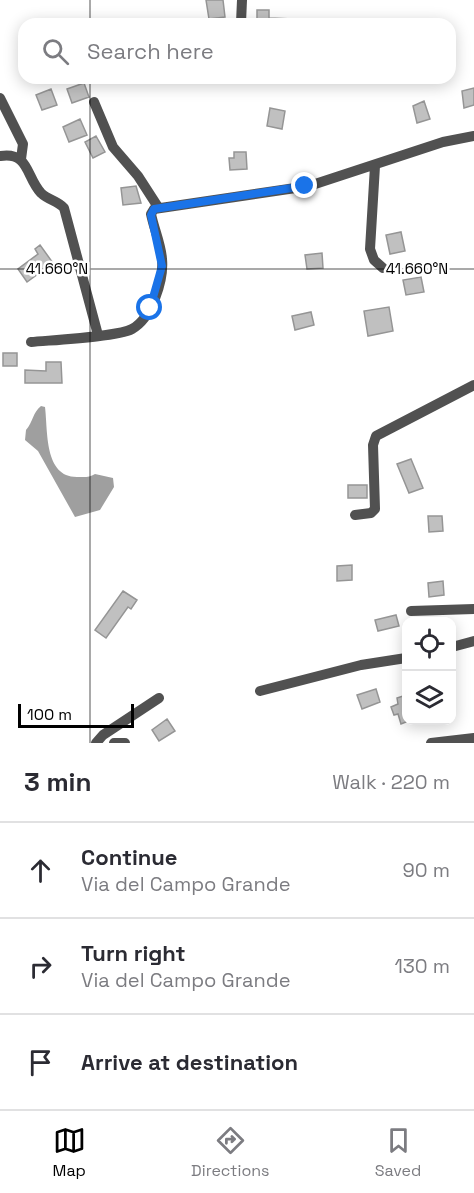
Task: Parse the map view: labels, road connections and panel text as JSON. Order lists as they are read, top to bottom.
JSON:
{
  "scale_bar": "100 m",
  "page": {
    "search": "Search here",
    "scale": "100 m",
    "heading": ["3 min", "Walk · 220 m"],
    "list": [
      ["Continue", "Via del Campo Grande", "90 m"],
      ["Turn right", "Via del Campo Grande", "130 m"],
      "Arrive at destination"
    ],
    "nav": ["Map", "Directions", "Saved"]
  },
  "coordinates": ["41.660°N"]
}
